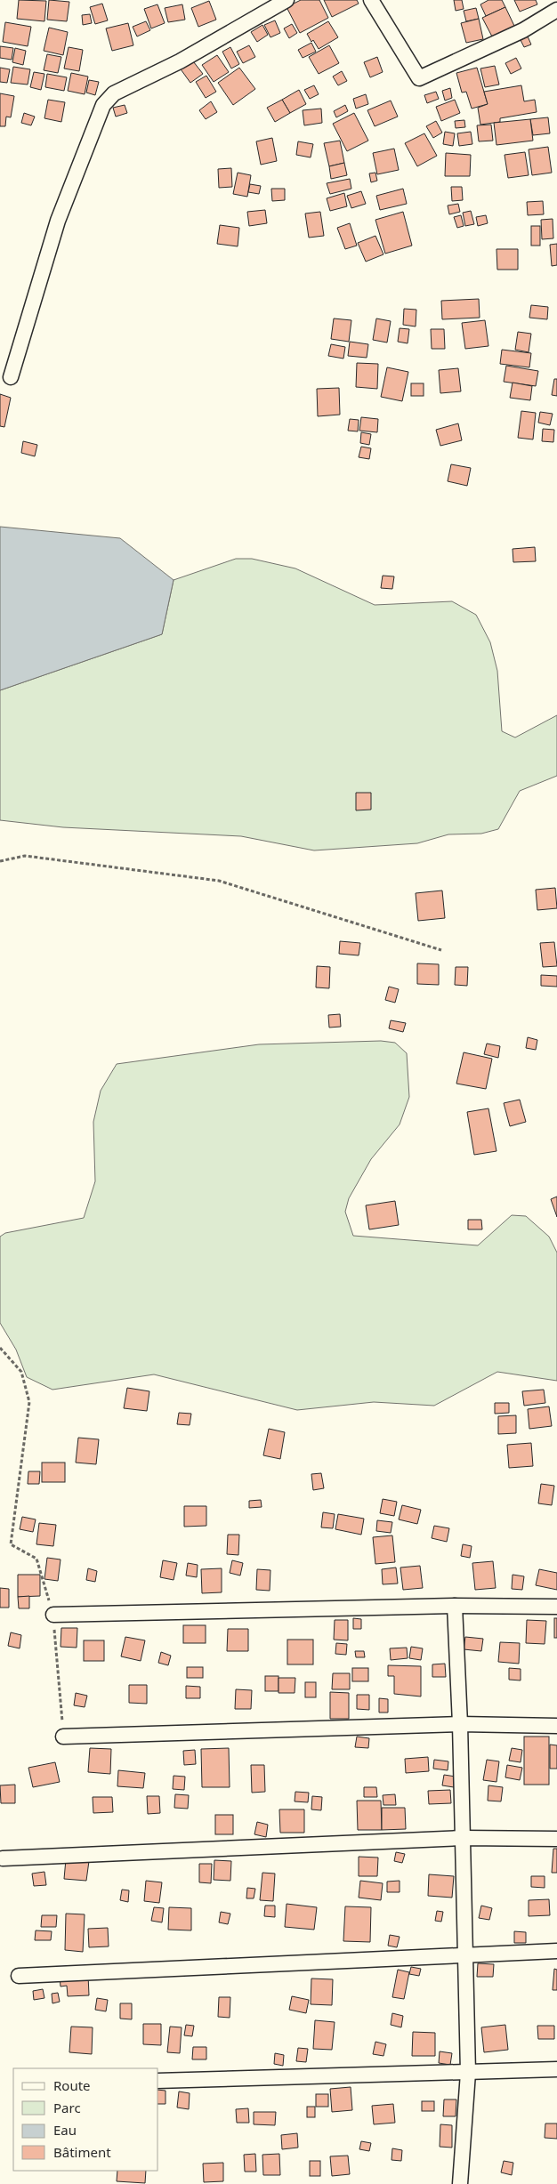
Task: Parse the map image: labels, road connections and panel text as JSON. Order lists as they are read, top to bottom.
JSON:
{
  "legend": [
    "Route",
    "Parc",
    "Eau",
    "Bâtiment"
  ]
}
